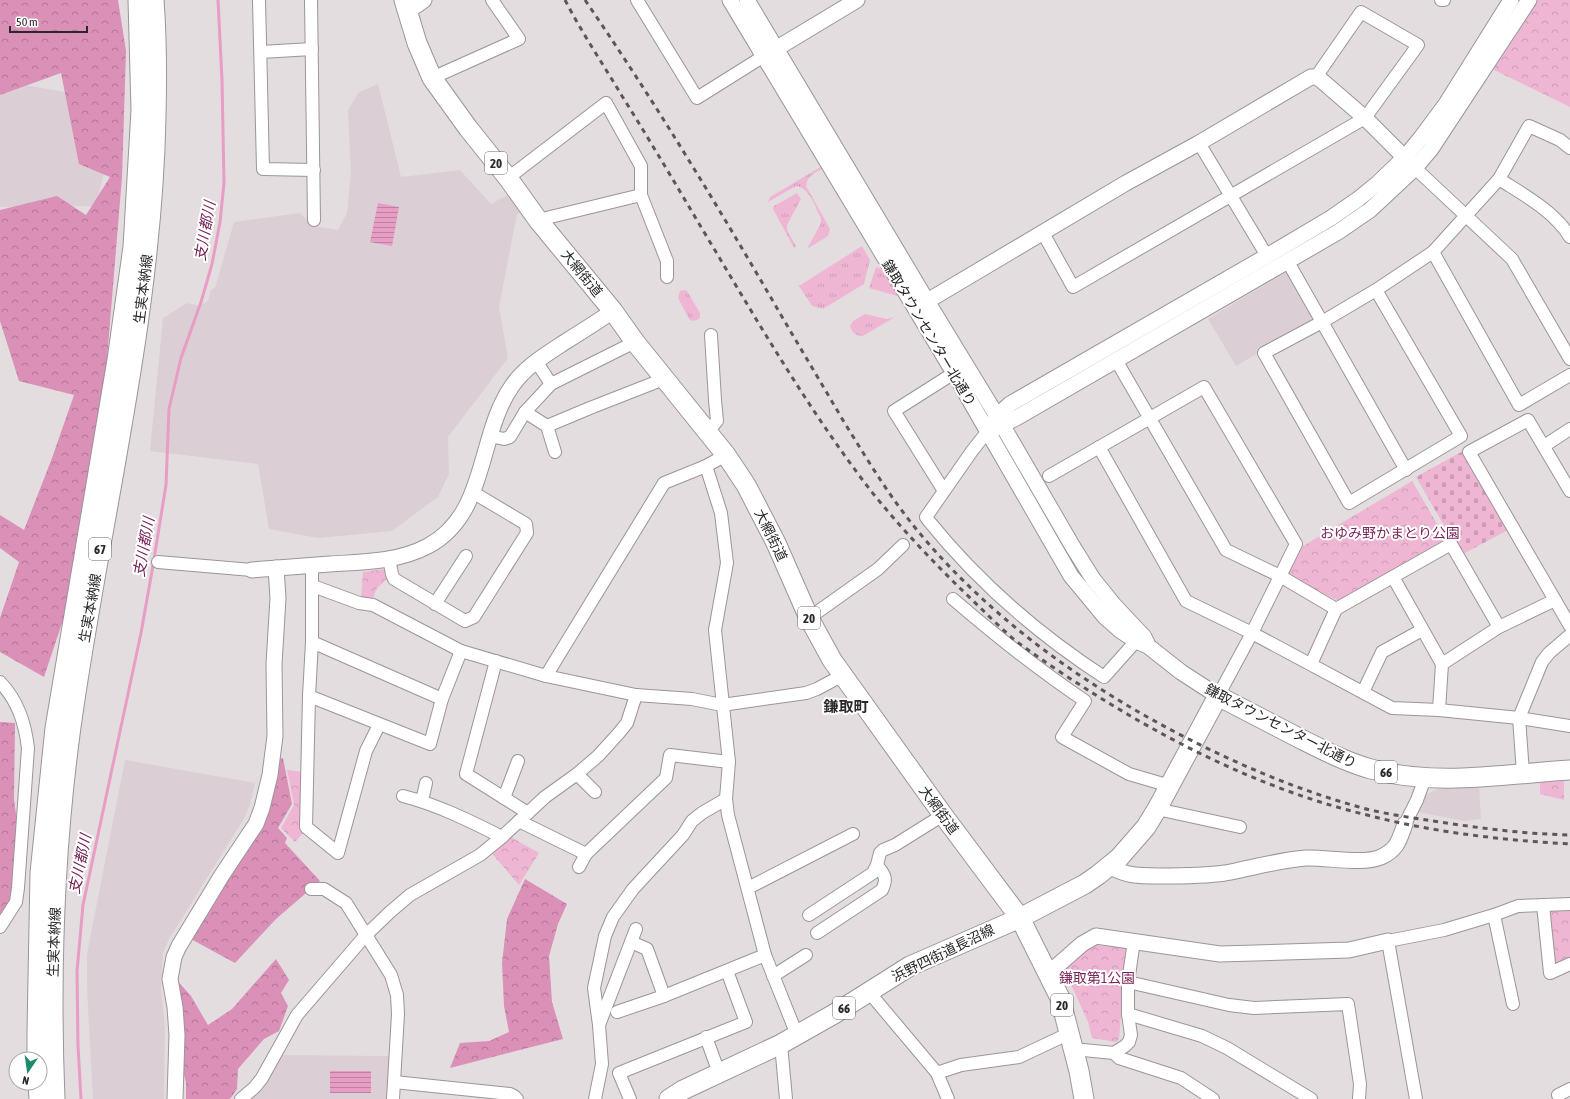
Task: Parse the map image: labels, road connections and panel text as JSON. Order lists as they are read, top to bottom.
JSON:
{
  "streets": {
    "main road": [
      "20",
      "大網街道",
      "生実本納線",
      "鎌取タウンセンター北通り",
      "67",
      "66",
      "浜野四街道長沼線"
    ]
  },
  "crossings": [
    ["大網街道", "浜野四街道長沼線"],
    ["鎌取タウンセンター北通り", "66"],
    ["66", "浜野四街道長沼線"]
  ],
  "districts": ["鎌取町"],
  "water": ["支川都川"],
  "parks": ["おゆみ野かまとり公園", "鎌取第1公園"],
  "scale_bar": "50 m",
  "north": "bottom"
}
